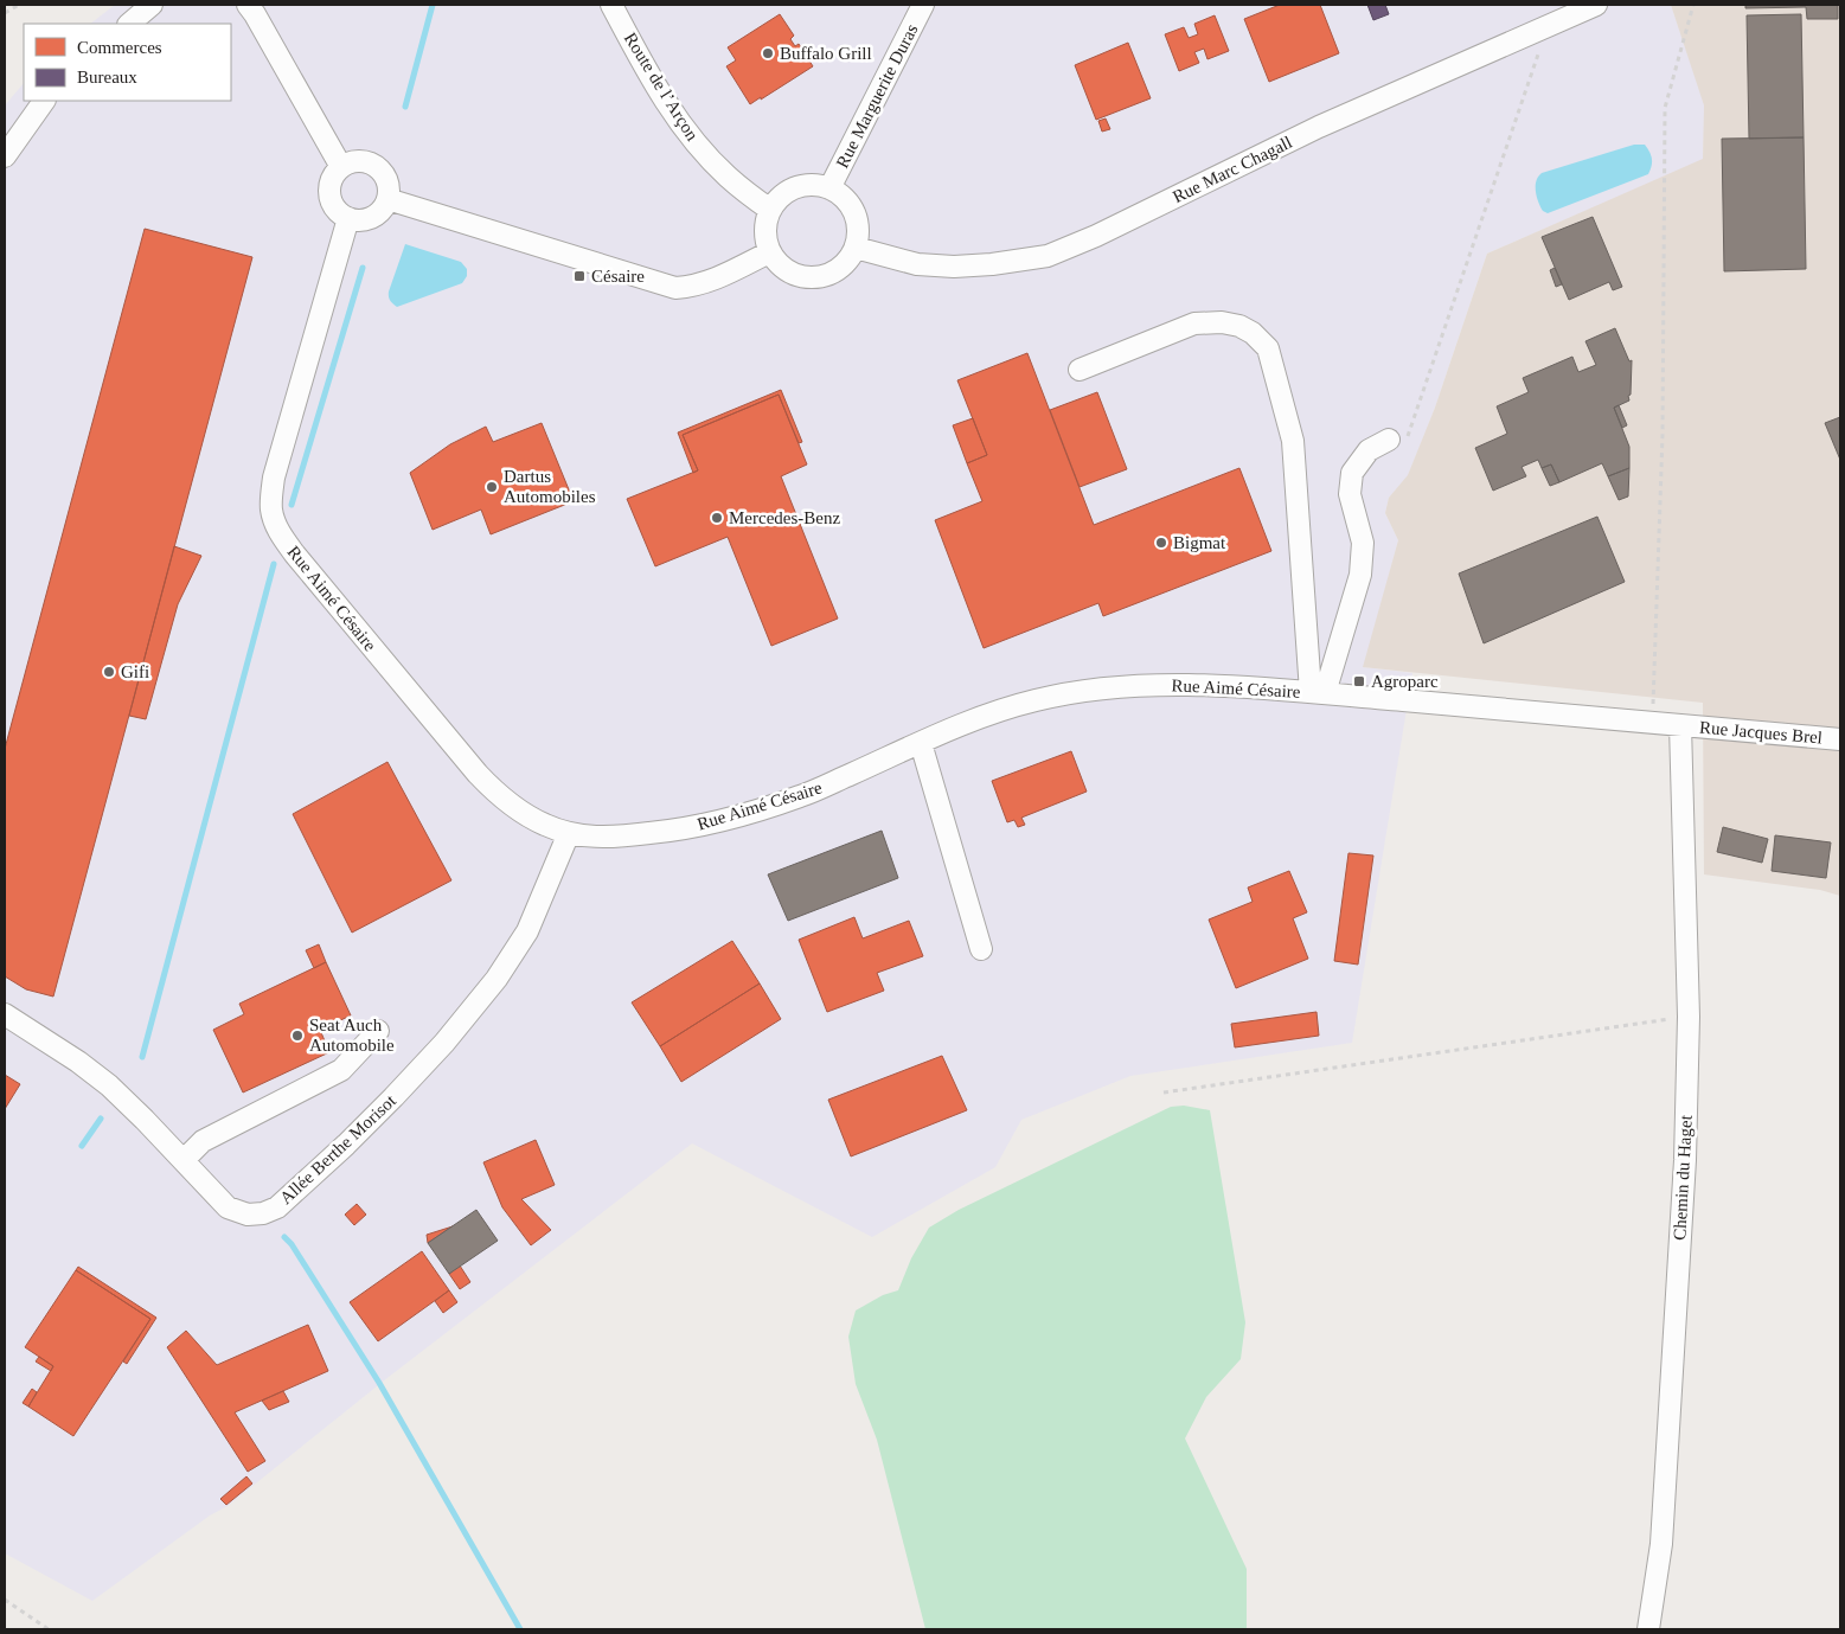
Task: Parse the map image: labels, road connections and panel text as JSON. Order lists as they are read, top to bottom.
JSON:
{
  "streets": {
    "street": [
      "Route de l’Arçon",
      "Rue Marguerite Duras",
      "Rue Marc Chagall",
      "Rue Aimé Césaire",
      "Rue Jacques Brel",
      "Allée Berthe Morisot",
      "Chemin du Haget"
    ]
  },
  "crossings": [
    ["Route de l’Arçon", "Rue Marguerite Duras"],
    ["Route de l’Arçon", "Rue Marc Chagall"],
    ["Rue Marguerite Duras", "Rue Marc Chagall"],
    ["Rue Aimé Césaire", "Rue Jacques Brel"],
    ["Rue Aimé Césaire", "Allée Berthe Morisot"],
    ["Rue Aimé Césaire", "Chemin du Haget"],
    ["Rue Jacques Brel", "Chemin du Haget"]
  ],
  "places": {
    "other": [
      "Buffalo Grill",
      "Dartus Automobiles",
      "Mercedes-Benz",
      "Bigmat",
      "Gifi",
      "Seat Auch Automobile"
    ],
    "transit": ["Césaire", "Agroparc"]
  },
  "legend": ["Commerces", "Bureaux"]
}
